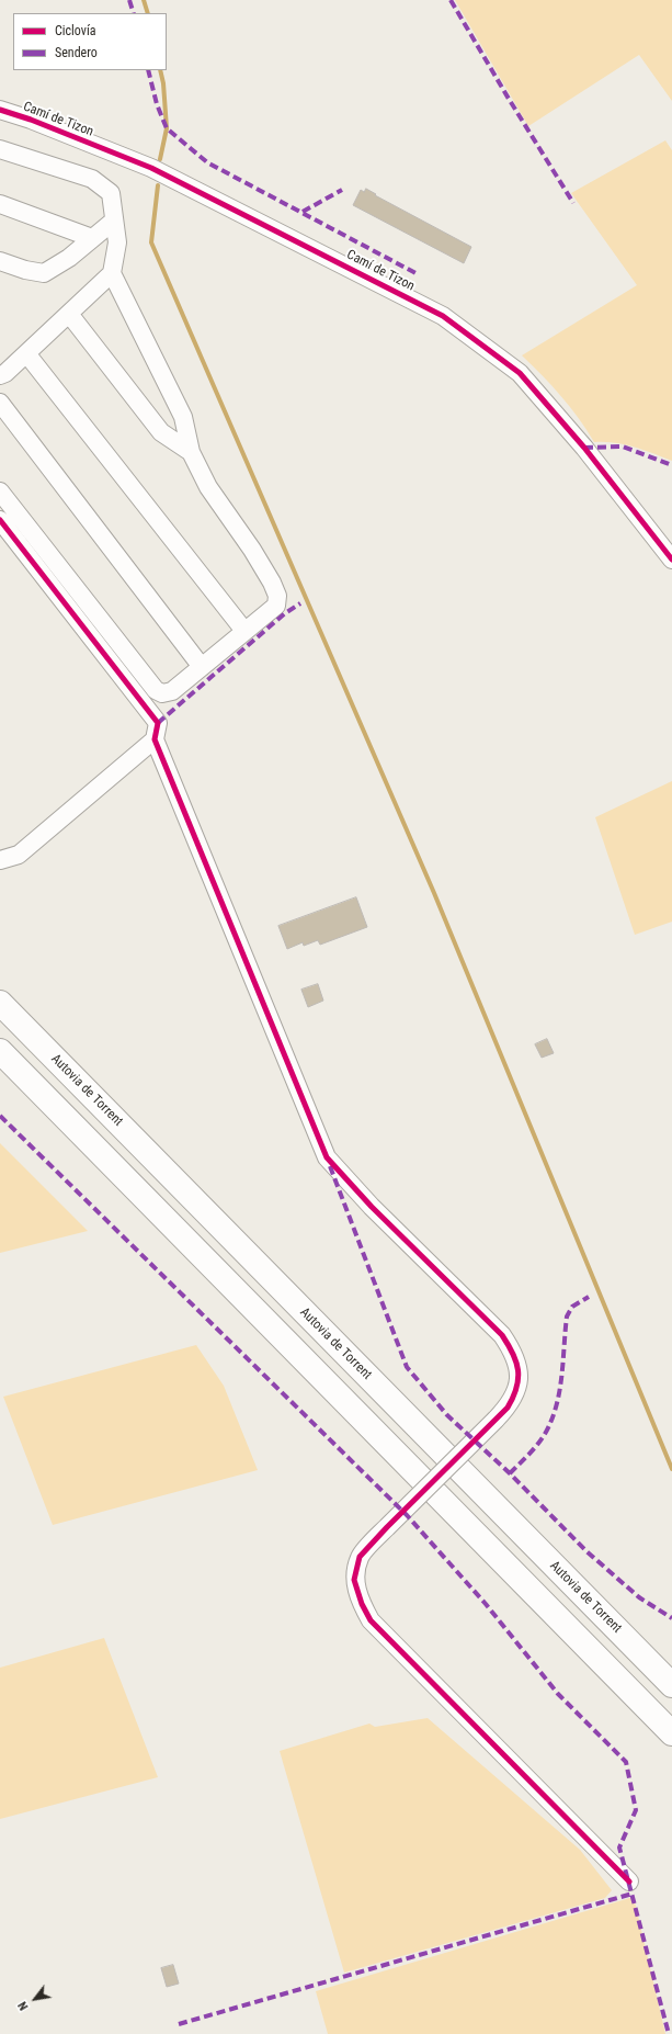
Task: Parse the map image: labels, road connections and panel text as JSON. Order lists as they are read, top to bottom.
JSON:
{
  "streets": {
    "highway": ["Autovia de Torrent"],
    "street": ["Camí de Tizon"]
  },
  "legend": ["Ciclovía", "Sendero"],
  "north": "bottom left"
}
